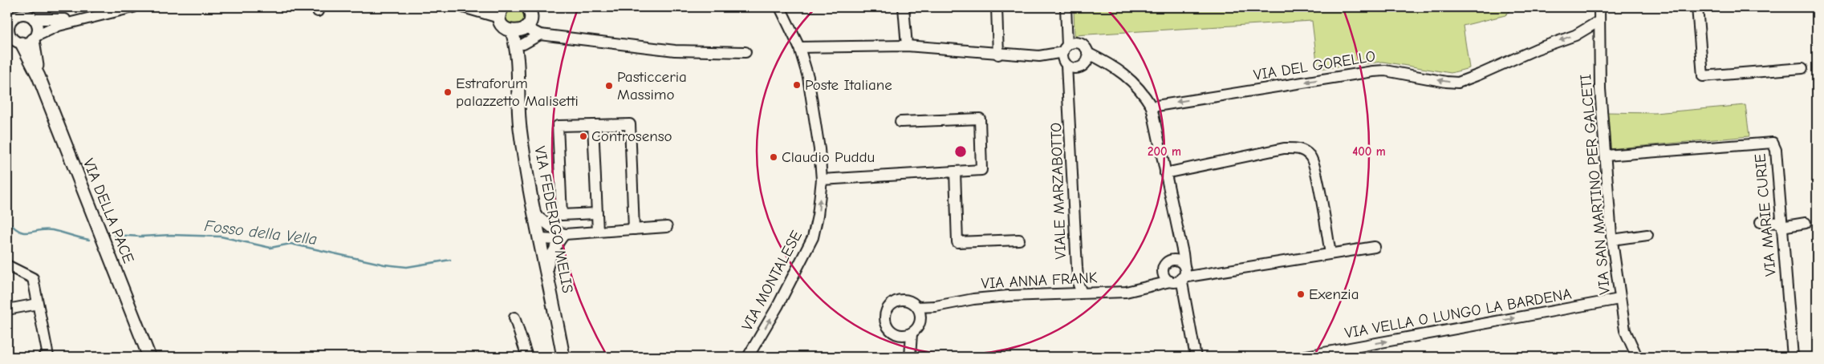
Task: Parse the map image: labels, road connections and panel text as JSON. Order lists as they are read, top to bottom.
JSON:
{
  "streets": {
    "main road": ["VIA DELLA PACE", "VIA FEDERIGO MELIS"],
    "street": [
      "VIA DEL GORELLO",
      "VIA SAN MARTINO PER GALCETI",
      "VIALE MARZABOTTO",
      "VIA MARIE CURIE",
      "VIA MONTALESE",
      "VIA ANNA FRANK",
      "VIA VELLA O LUNGO LA BARDENA"
    ]
  },
  "crossings": [
    ["VIA DEL GORELLO", "VIA SAN MARTINO PER GALCETI"],
    ["VIA SAN MARTINO PER GALCETI", "VIA MARIE CURIE"],
    ["VIA SAN MARTINO PER GALCETI", "VIA VELLA O LUNGO LA BARDENA"],
    ["VIALE MARZABOTTO", "VIA ANNA FRANK"]
  ],
  "one_way": ["VIA DEL GORELLO", "VIA MONTALESE", "VIA VELLA O LUNGO LA BARDENA"],
  "water": ["Fosso della Vella"],
  "places": [
    "Poste Italiane",
    "Pasticceria Massimo",
    "Estraforum palazzetto Malisetti",
    "Controsenso",
    "Claudio Puddu",
    "Exenzia"
  ],
  "rings": ["200 m", "400 m"]
}
